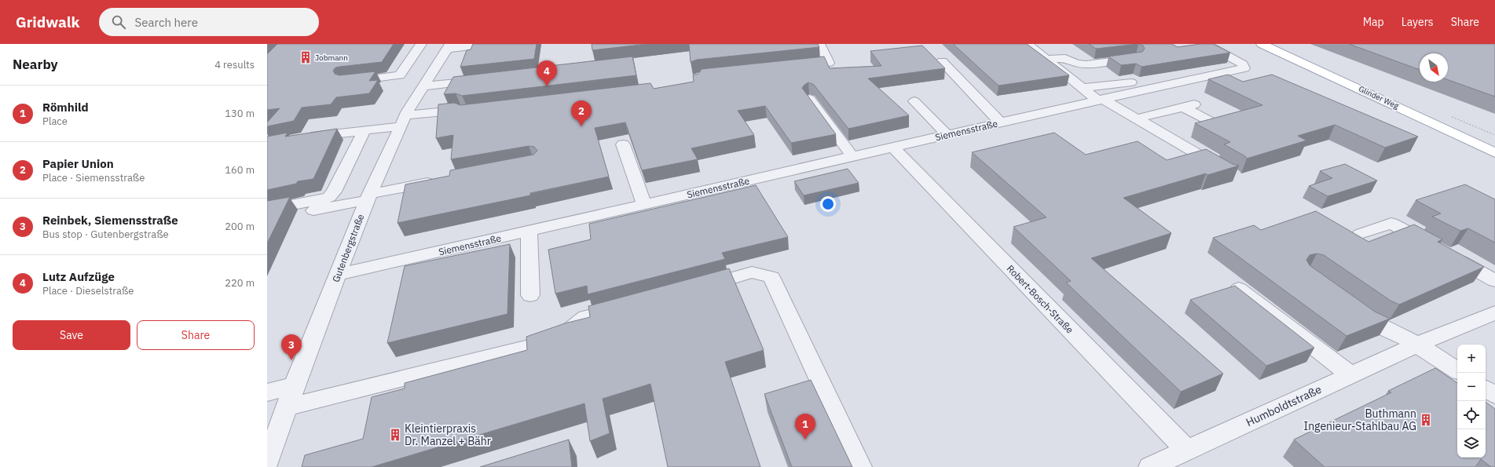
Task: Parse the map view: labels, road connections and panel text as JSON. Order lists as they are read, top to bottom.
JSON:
{
  "streets": {
    "main road": ["Glinder Weg"],
    "street": [
      "Siemensstraße",
      "Gutenbergstraße",
      "Robert-Bosch-Straße",
      "Humboldtstraße"
    ]
  },
  "crossings": [
    ["Siemensstraße", "Gutenbergstraße"],
    ["Siemensstraße", "Robert-Bosch-Straße"],
    ["Robert-Bosch-Straße", "Humboldtstraße"]
  ],
  "places": {
    "building": ["Jobmann", "Buthmann Ingenieur-Stahlbau AG", "Kleintierpraxis Dr. Manzel + Bähr"]
  },
  "north": "bottom right",
  "page": {
    "header": "Gridwalk",
    "search": "Search here",
    "nav": ["Map", "Layers", "Share"],
    "heading": ["Nearby", "4 results"],
    "pins": [
      "4",
      "2",
      "3",
      "1"
    ],
    "list": [
      {
        "mark": "1",
        "name": "Römhild",
        "note": "Place",
        "value": "130 m"
      },
      {
        "mark": "2",
        "name": "Papier Union",
        "note": "Place · Siemensstraße",
        "value": "160 m"
      },
      {
        "mark": "3",
        "name": "Reinbek, Siemensstraße",
        "note": "Bus stop · Gutenbergstraße",
        "value": "200 m"
      },
      {
        "mark": "4",
        "name": "Lutz Aufzüge",
        "note": "Place · Dieselstraße",
        "value": "220 m"
      }
    ],
    "buttons": ["Save", "Share"],
    "map_buttons": ["+", "−"]
  }
}
